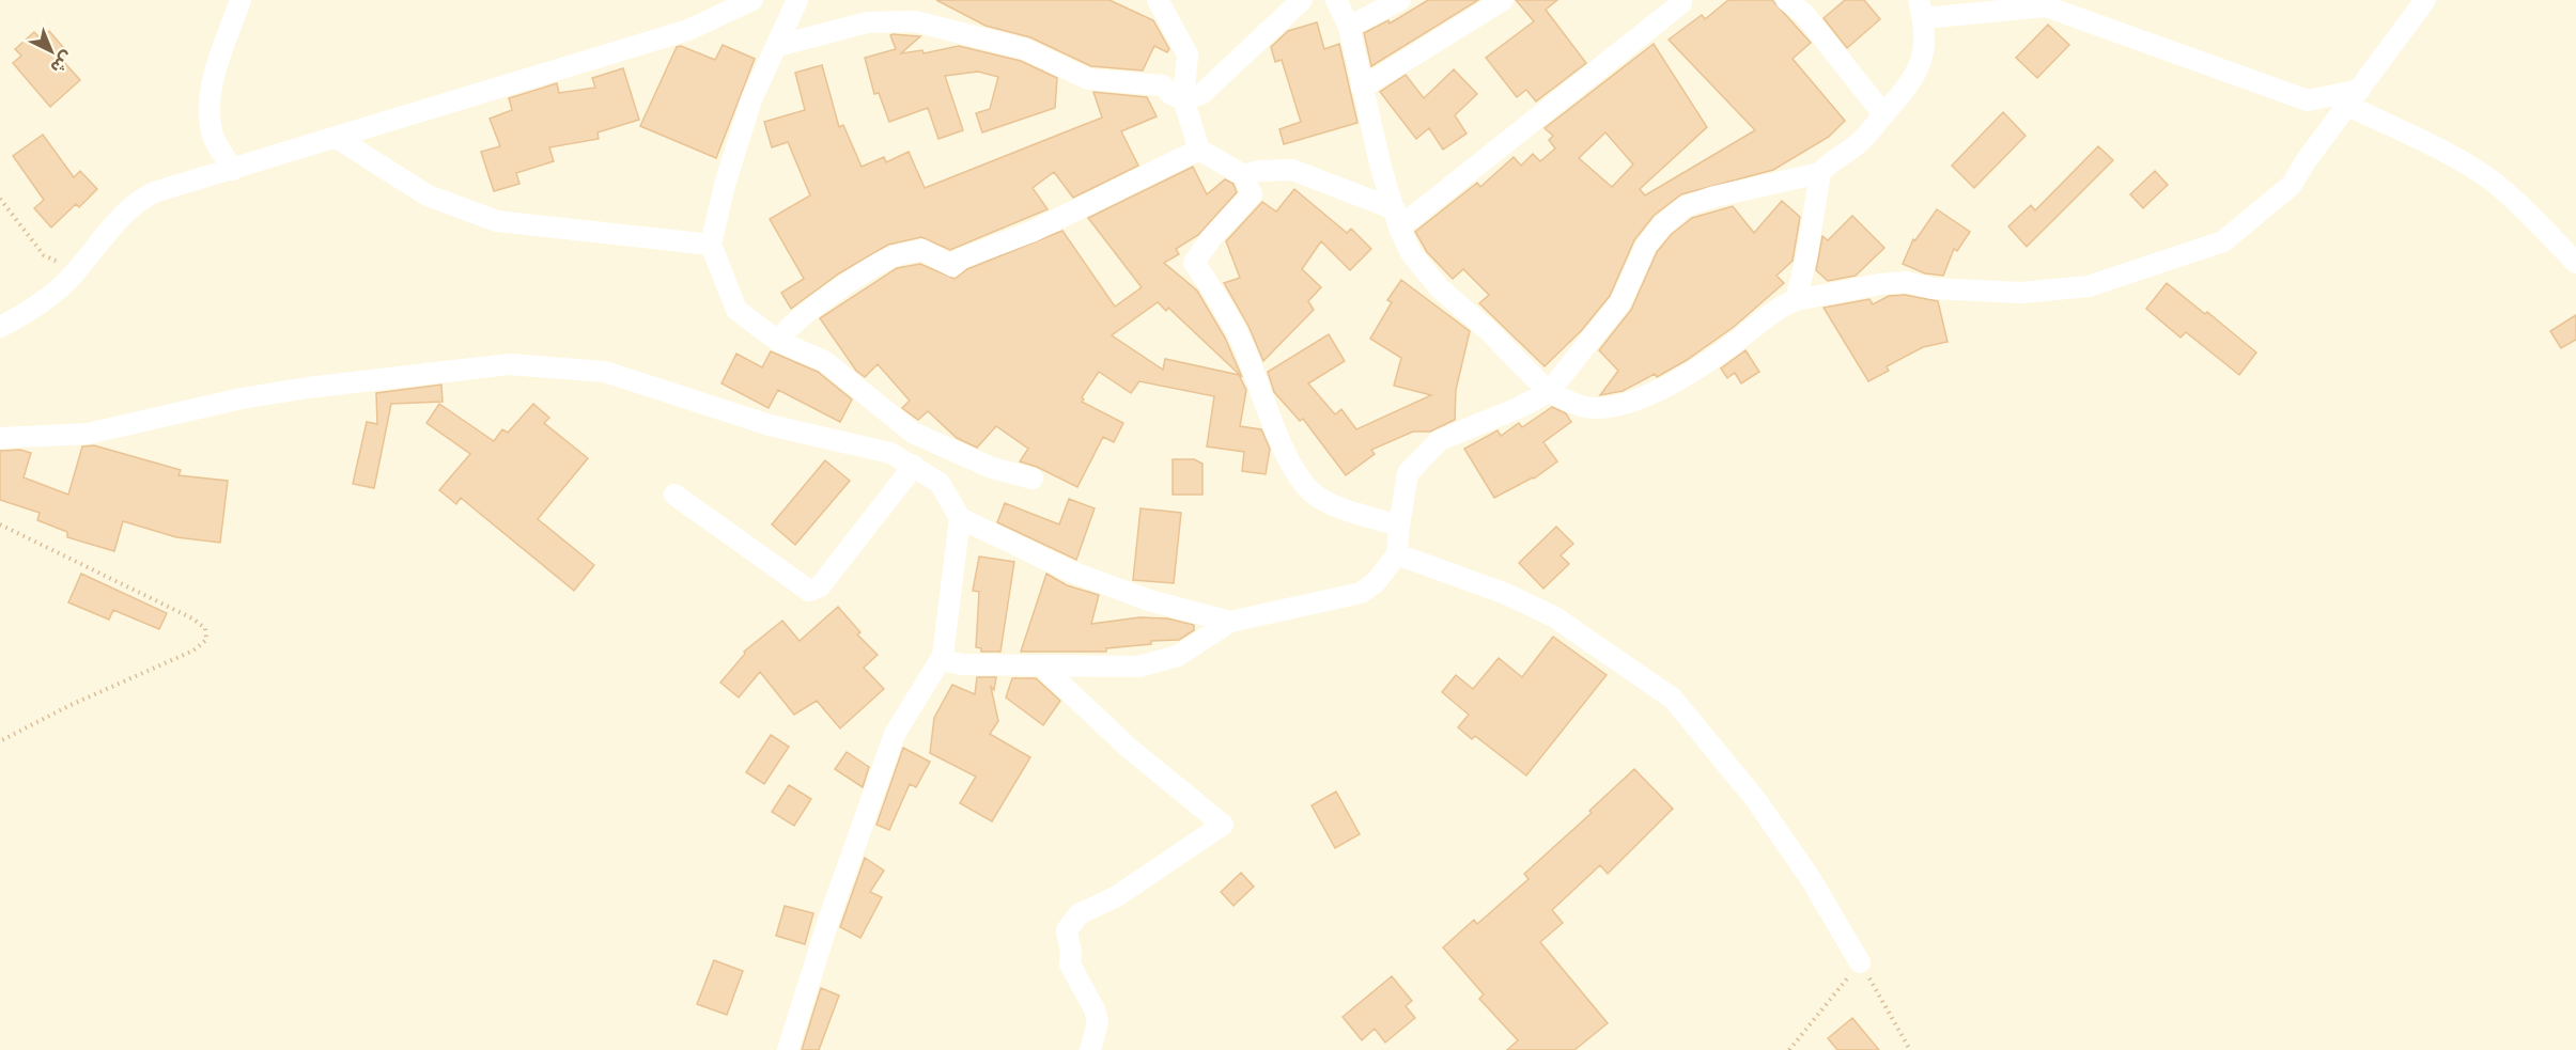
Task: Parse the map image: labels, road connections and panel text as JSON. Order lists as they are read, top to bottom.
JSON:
{
  "north": "bottom right"
}
